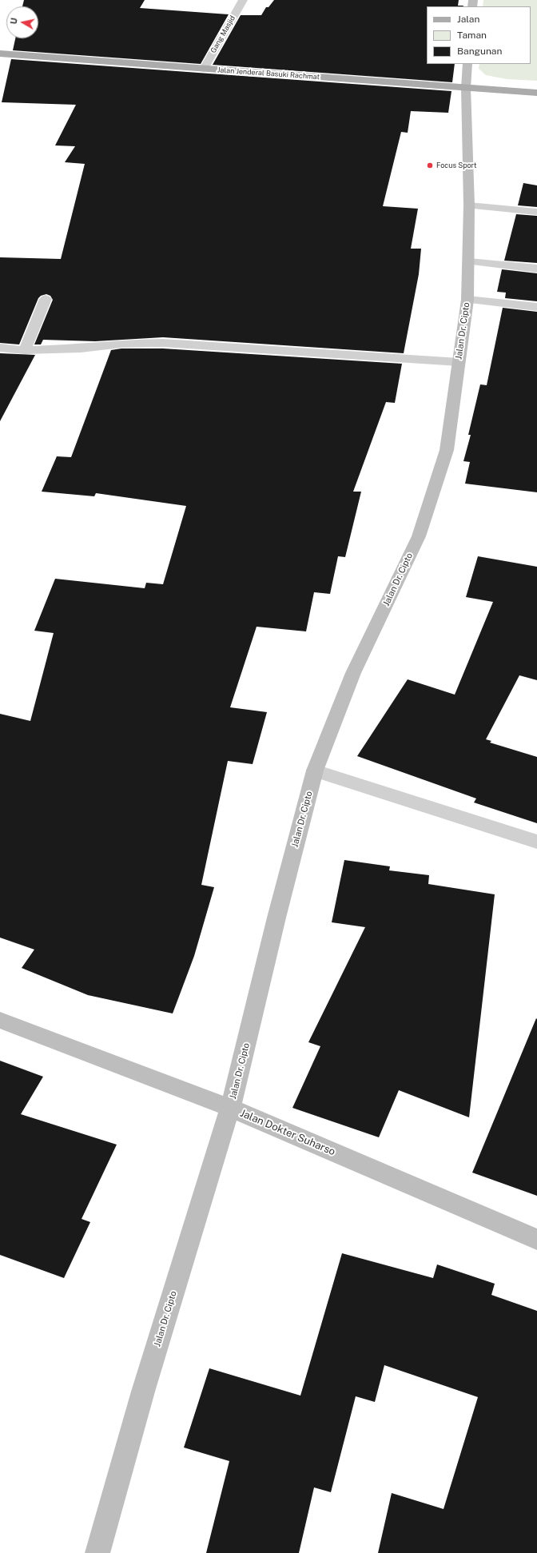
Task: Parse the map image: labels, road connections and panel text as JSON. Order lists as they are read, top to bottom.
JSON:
{
  "streets": {
    "main road": ["Jalan Jenderal Basuki Rachmat"],
    "street": ["Gang Masjid", "Jalan Dr. Cipto", "Jalan Dokter Suharso"]
  },
  "crossings": [
    ["Gang Masjid", "Jalan Jenderal Basuki Rachmat"],
    ["Jalan Jenderal Basuki Rachmat", "Jalan Dr. Cipto"],
    ["Jalan Dr. Cipto", "Jalan Dokter Suharso"]
  ],
  "places": ["Focus Sport"],
  "legend": ["Jalan", "Taman", "Bangunan"],
  "north": "left"
}
